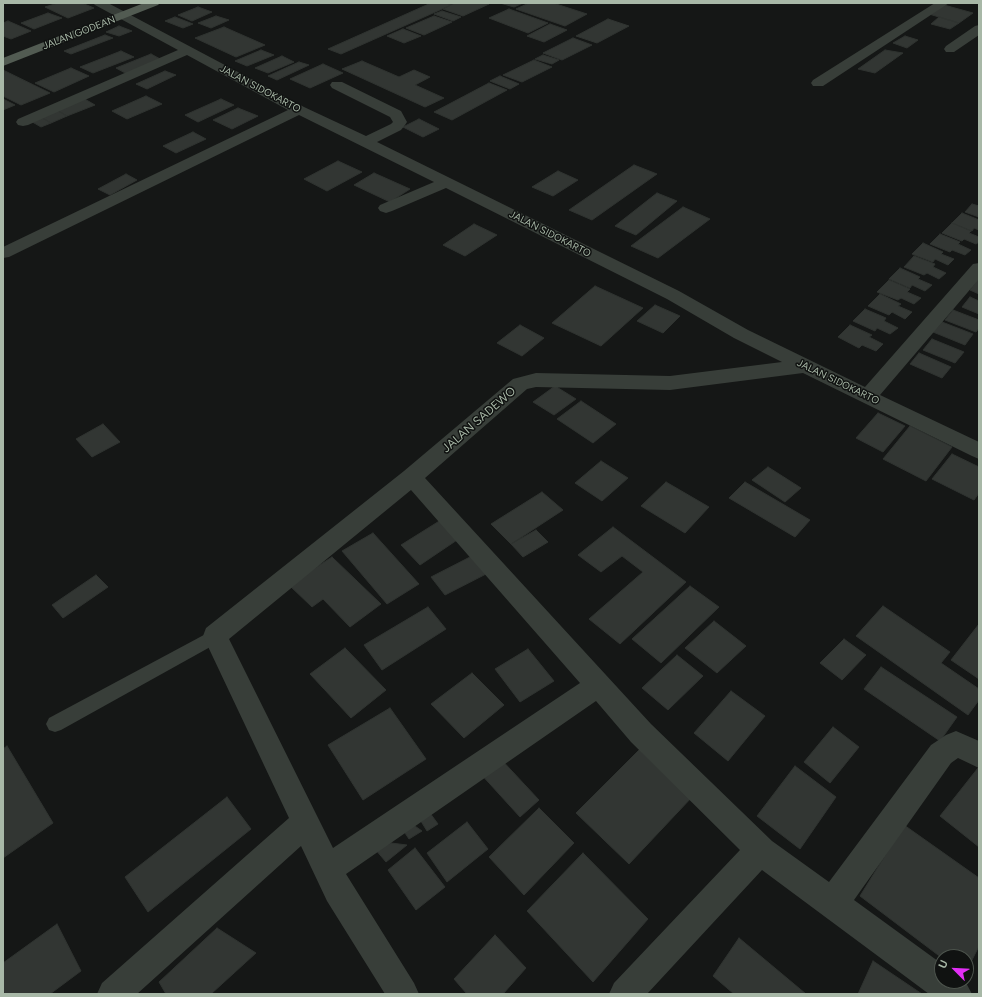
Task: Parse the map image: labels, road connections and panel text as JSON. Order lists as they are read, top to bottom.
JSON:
{
  "streets": {
    "main road": ["JALAN GODEAN"],
    "street": ["JALAN SIDOKARTO", "JALAN SADEWO"]
  },
  "crossings": [
    ["JALAN GODEAN", "JALAN SIDOKARTO"],
    ["JALAN SIDOKARTO", "JALAN SADEWO"]
  ],
  "north": "top left"
}
